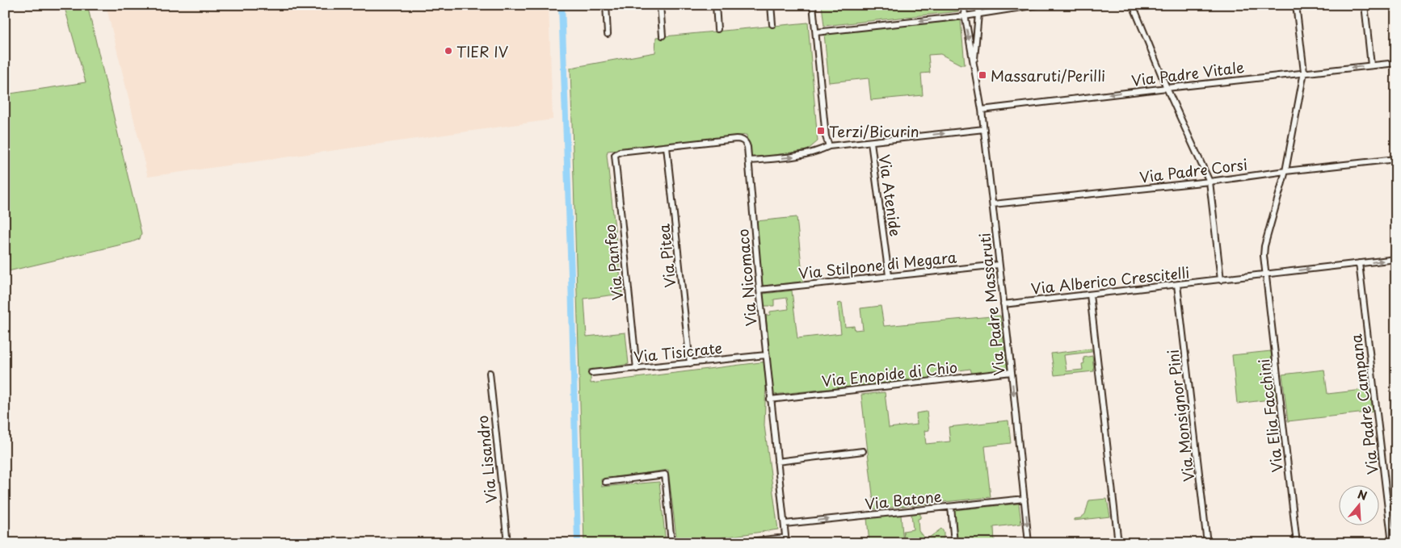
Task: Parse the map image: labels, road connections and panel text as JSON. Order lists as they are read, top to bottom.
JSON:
{
  "streets": {
    "street": [
      "Via Padre Vitale",
      "Via Padre Corsi",
      "Via Atenide",
      "Via Pitea",
      "Via Panfeo",
      "Via Stilpone di Megara",
      "Via Nicomaco",
      "Via Alberico Crescitelli",
      "Via Padre Massaruti",
      "Via Tisicrate",
      "Via Enopide di Chio",
      "Via Padre Campana",
      "Via Monsignor Pini",
      "Via Elia Facchini",
      "Via Lisandro",
      "Via Batone"
    ]
  },
  "crossings": [
    ["Via Padre Vitale", "Via Padre Massaruti"],
    ["Via Padre Corsi", "Via Padre Massaruti"],
    ["Via Padre Corsi", "Via Elia Facchini"],
    ["Via Atenide", "Via Stilpone di Megara"],
    ["Via Pitea", "Via Nicomaco"],
    ["Via Pitea", "Via Tisicrate"],
    ["Via Panfeo", "Via Nicomaco"],
    ["Via Panfeo", "Via Tisicrate"],
    ["Via Stilpone di Megara", "Via Nicomaco"],
    ["Via Stilpone di Megara", "Via Padre Massaruti"],
    ["Via Nicomaco", "Via Tisicrate"],
    ["Via Nicomaco", "Via Enopide di Chio"],
    ["Via Nicomaco", "Via Batone"],
    ["Via Alberico Crescitelli", "Via Padre Massaruti"],
    ["Via Alberico Crescitelli", "Via Monsignor Pini"],
    ["Via Alberico Crescitelli", "Via Elia Facchini"],
    ["Via Padre Massaruti", "Via Enopide di Chio"],
    ["Via Padre Massaruti", "Via Batone"]
  ],
  "one_way": ["Via Padre Vitale", "Via Padre Massaruti", "Via Batone"],
  "places": {
    "other": ["TIER IV"],
    "transit": ["Massaruti/Perilli", "Terzi/Bicurin"]
  },
  "north": "top"
}
